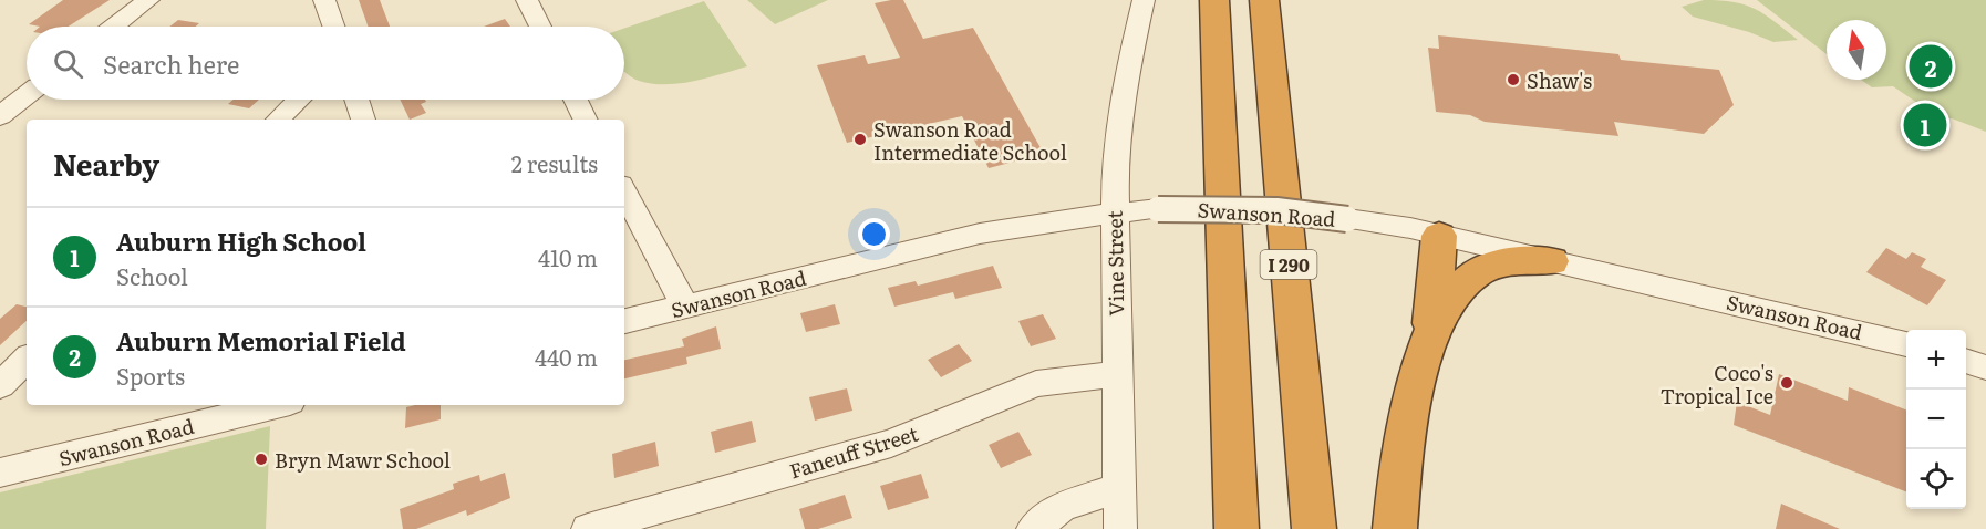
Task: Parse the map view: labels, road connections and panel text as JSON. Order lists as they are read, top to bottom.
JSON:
{
  "streets": {
    "highway": ["I 290"],
    "street": ["Swanson Road", "Vine Street", "Faneuff Street"]
  },
  "crossings": [
    ["Swanson Road", "Vine Street"],
    ["Vine Street", "Faneuff Street"]
  ],
  "places": [
    "Shaw's",
    "Swanson Road Intermediate School",
    "Coco's Tropical Ice",
    "Bryn Mawr School"
  ],
  "north": "top",
  "page": {
    "search": "Search here",
    "pins": ["2", "1"],
    "heading": ["Nearby", "2 results"],
    "list": [
      {
        "mark": "1",
        "name": "Auburn High School",
        "note": "School",
        "value": "410 m"
      },
      {
        "mark": "2",
        "name": "Auburn Memorial Field",
        "note": "Sports",
        "value": "440 m"
      }
    ],
    "map_buttons": ["+", "−"]
  }
}
